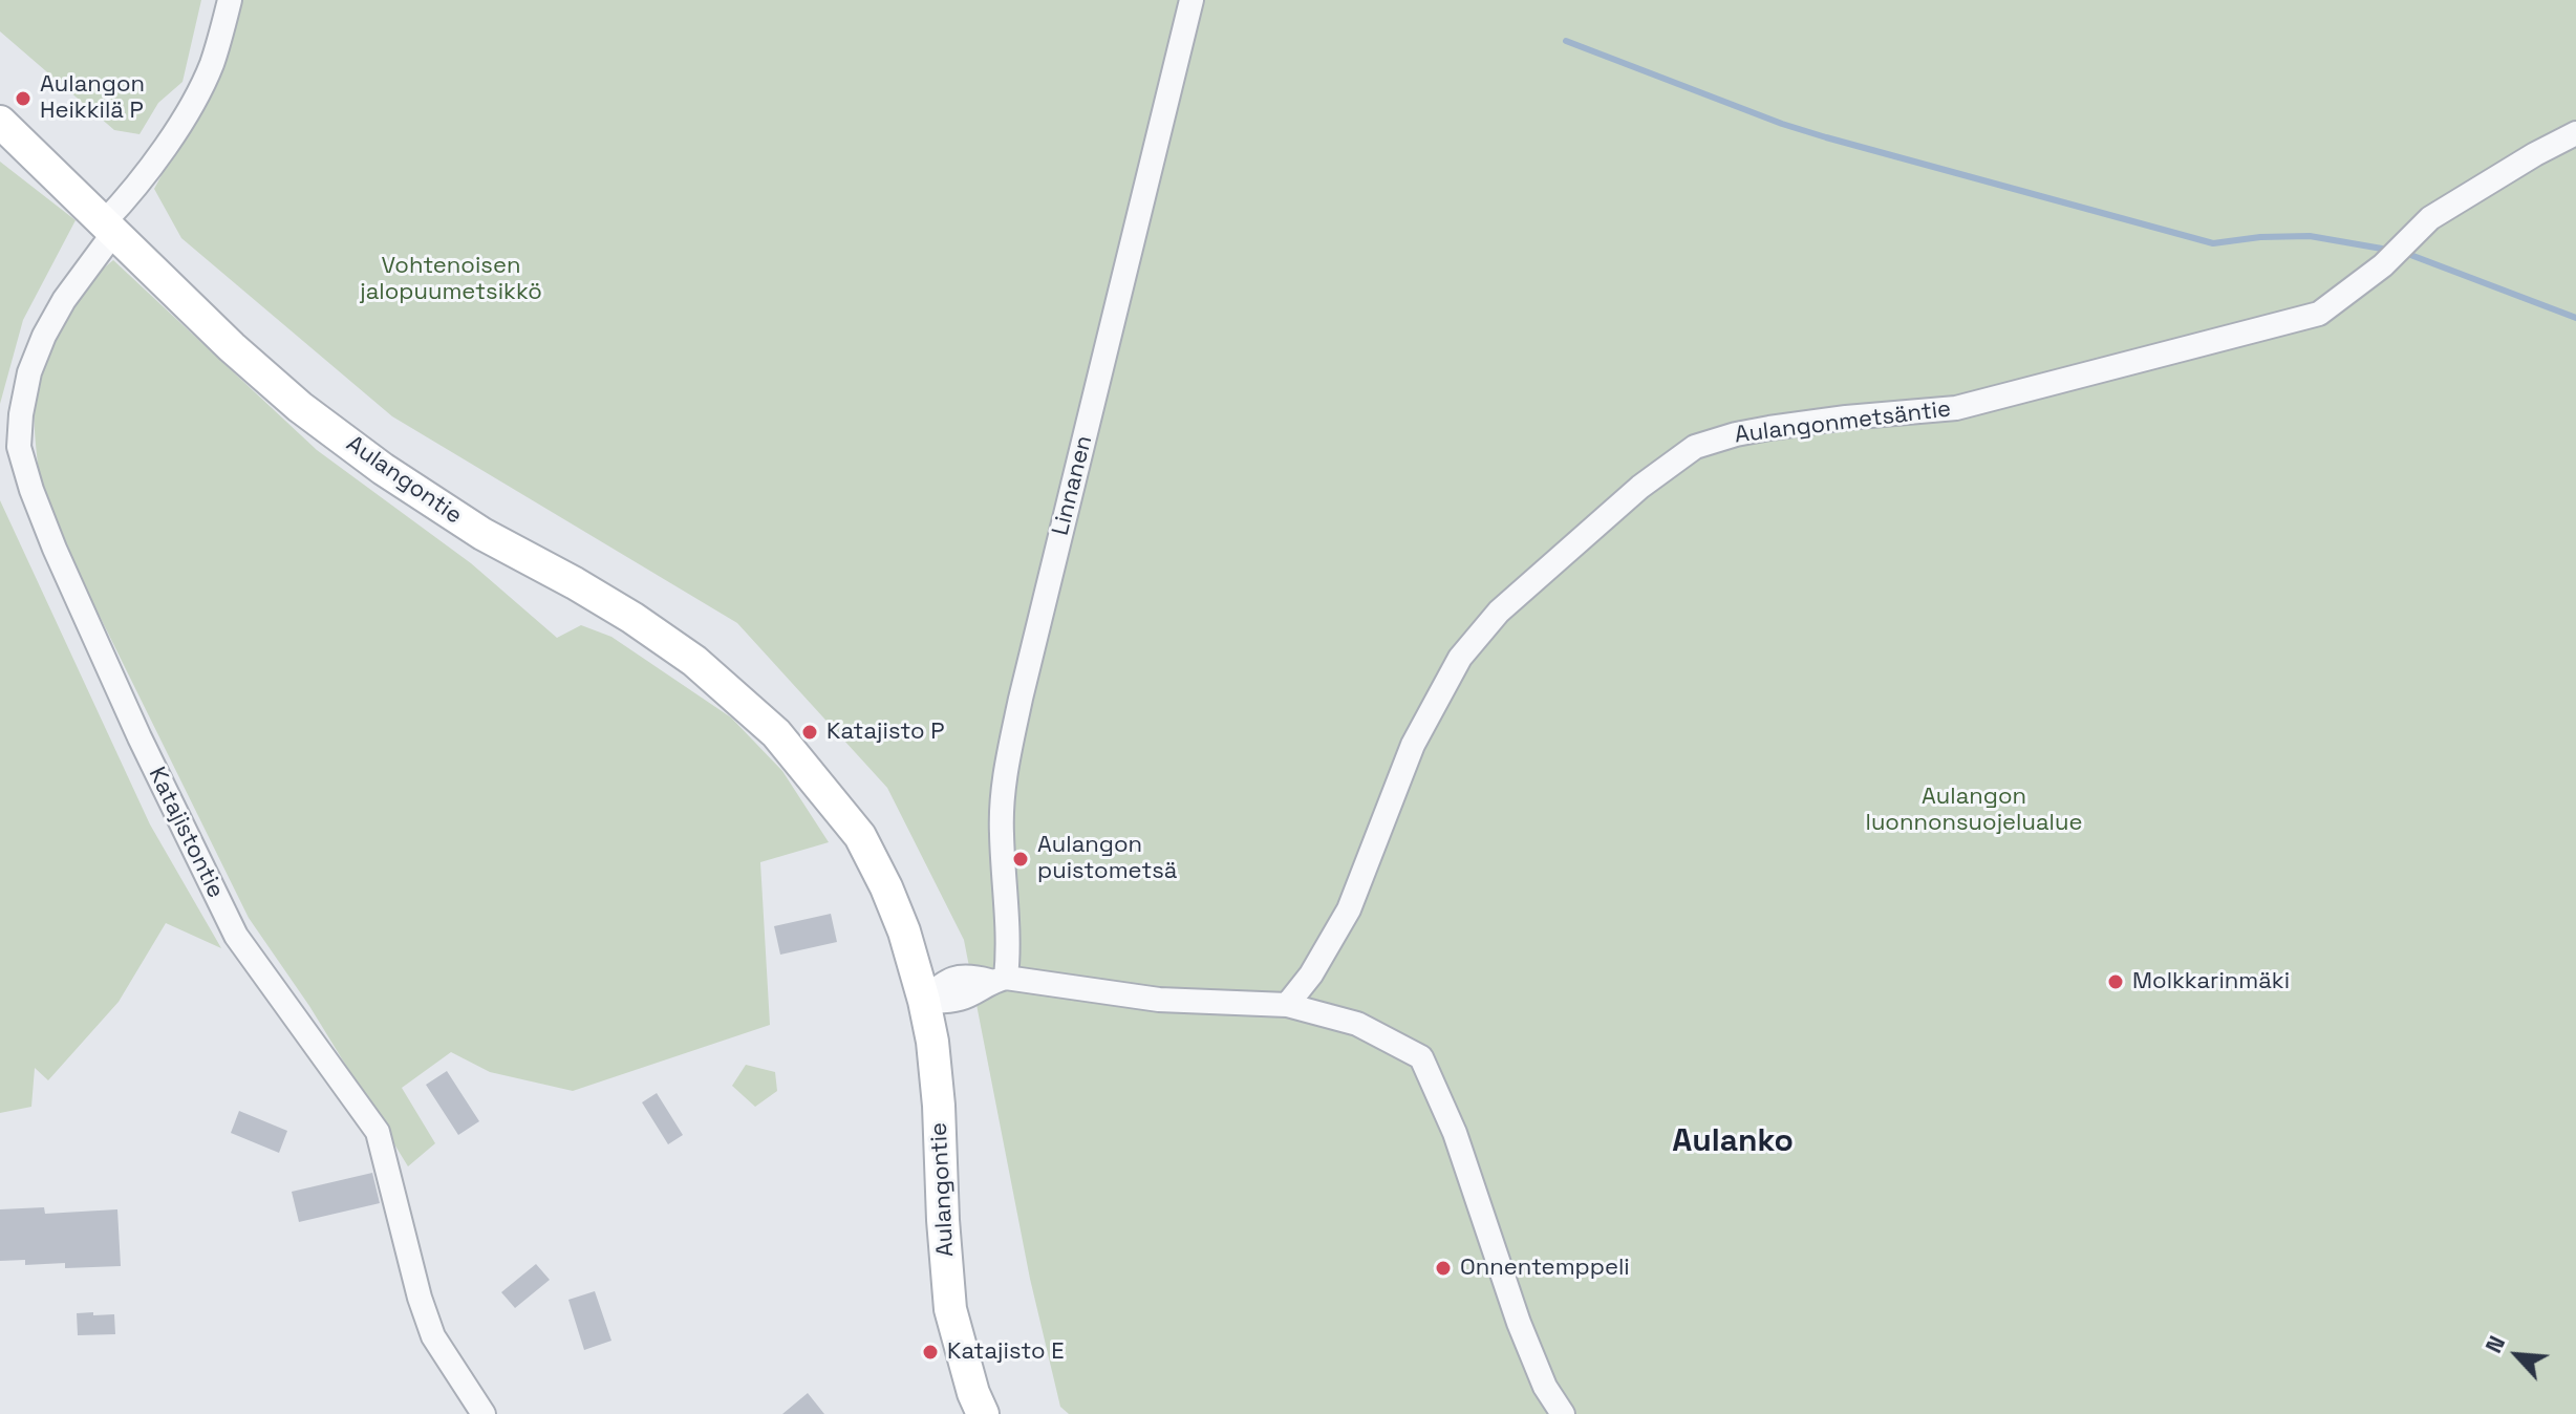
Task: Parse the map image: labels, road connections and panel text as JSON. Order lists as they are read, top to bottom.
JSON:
{
  "streets": {
    "street": [
      "Aulangonmetsäntie",
      "Aulangontie",
      "Linnanen",
      "Katajistontie"
    ]
  },
  "crossings": [
    ["Aulangontie", "Katajistontie"]
  ],
  "districts": ["Aulanko"],
  "parks": ["Vohtenoisen jalopuumetsikkö", "Aulangon luonnonsuojelualue"],
  "places": [
    "Aulangon Heikkilä P",
    "Katajisto P",
    "Aulangon puistometsä",
    "Molkkarinmäki",
    "Onnentemppeli",
    "Katajisto E"
  ],
  "north": "top left"
}
